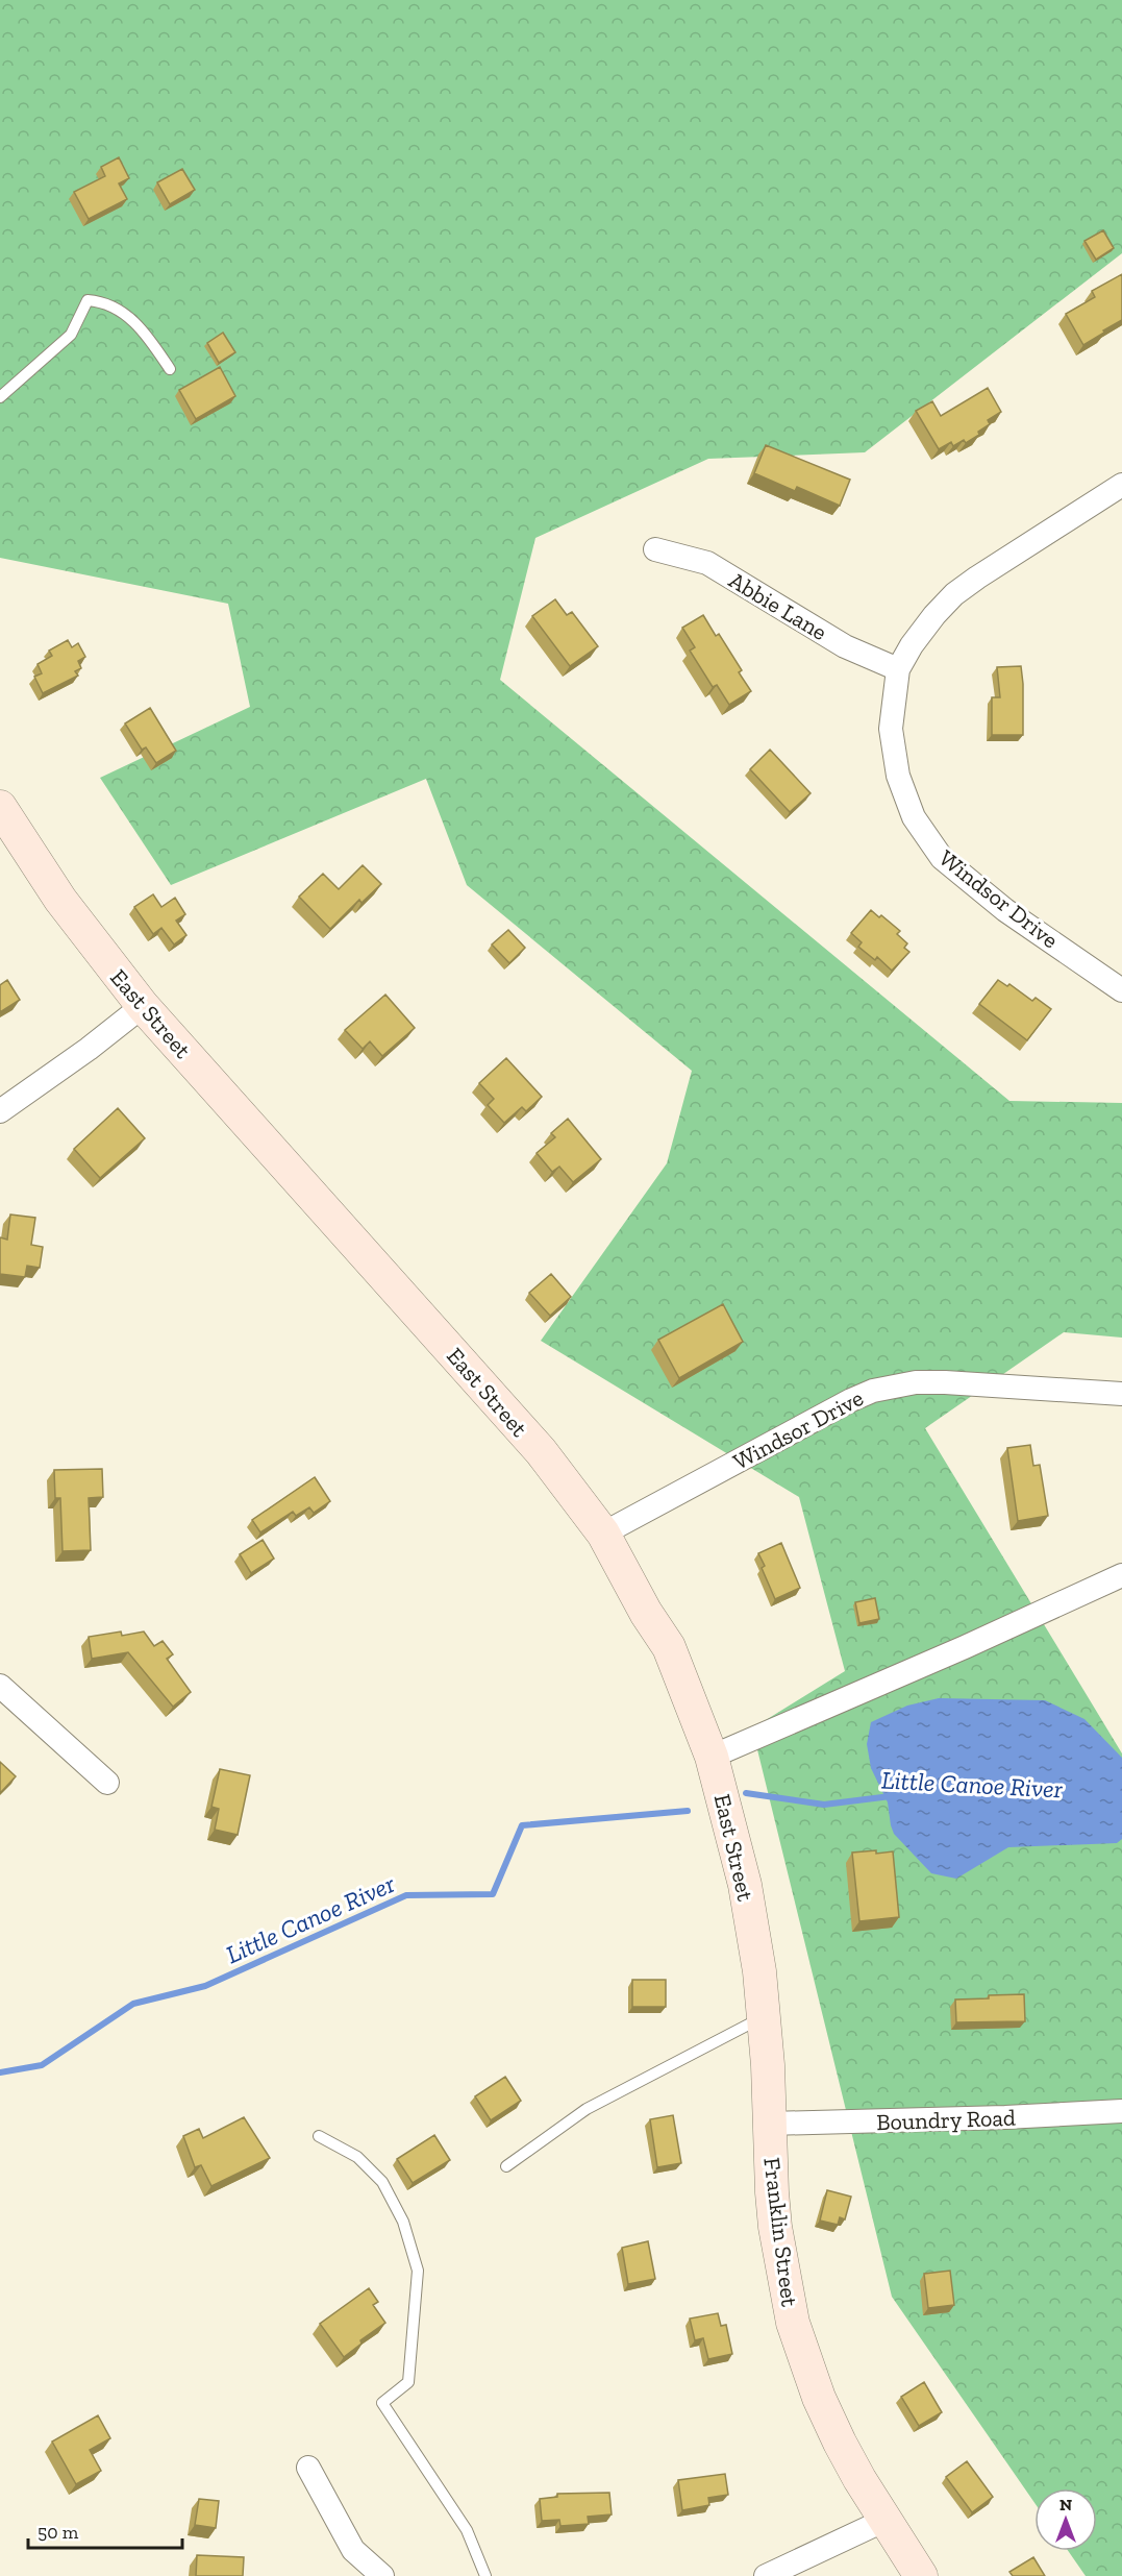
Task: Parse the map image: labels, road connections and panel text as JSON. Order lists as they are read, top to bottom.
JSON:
{
  "streets": {
    "street": [
      "Abbie Lane",
      "Windsor Drive",
      "East Street",
      "Boundry Road",
      "Franklin Street"
    ]
  },
  "crossings": [
    ["Abbie Lane", "Windsor Drive"],
    ["Windsor Drive", "East Street"],
    ["East Street", "Franklin Street"],
    ["Boundry Road", "Franklin Street"]
  ],
  "water": ["Little Canoe River"],
  "scale_bar": "50 m",
  "north": "top"
}
